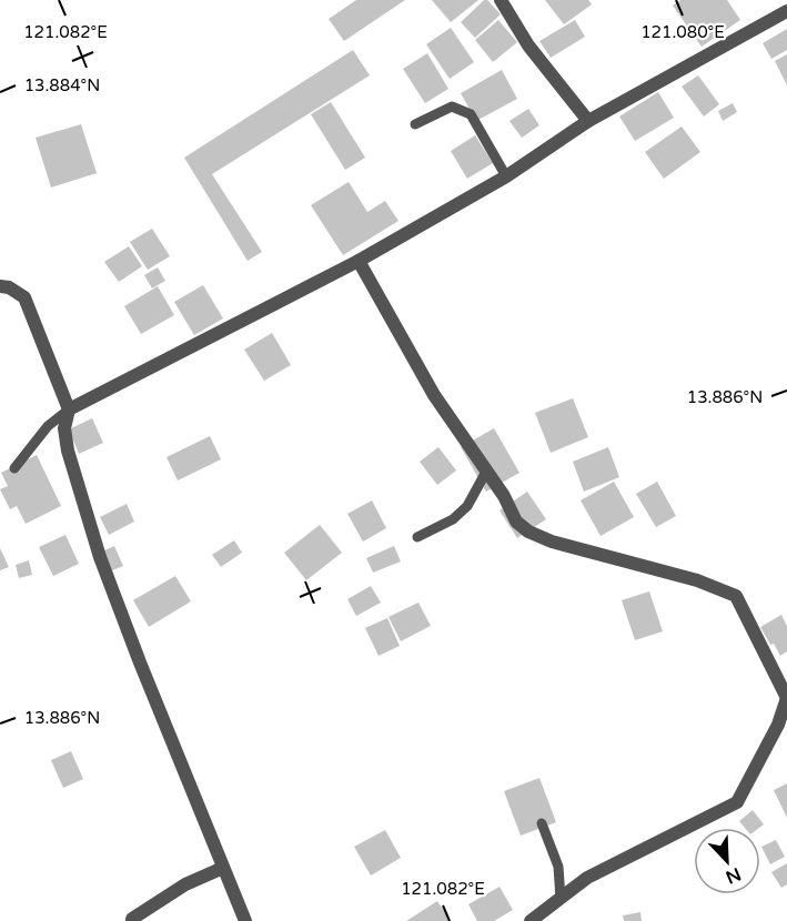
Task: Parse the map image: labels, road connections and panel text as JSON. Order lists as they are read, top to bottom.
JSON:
{
  "north": "bottom right",
  "coordinates": [
    "121.082°E",
    "121.080°E",
    "13.884°N",
    "13.886°N"
  ]
}
